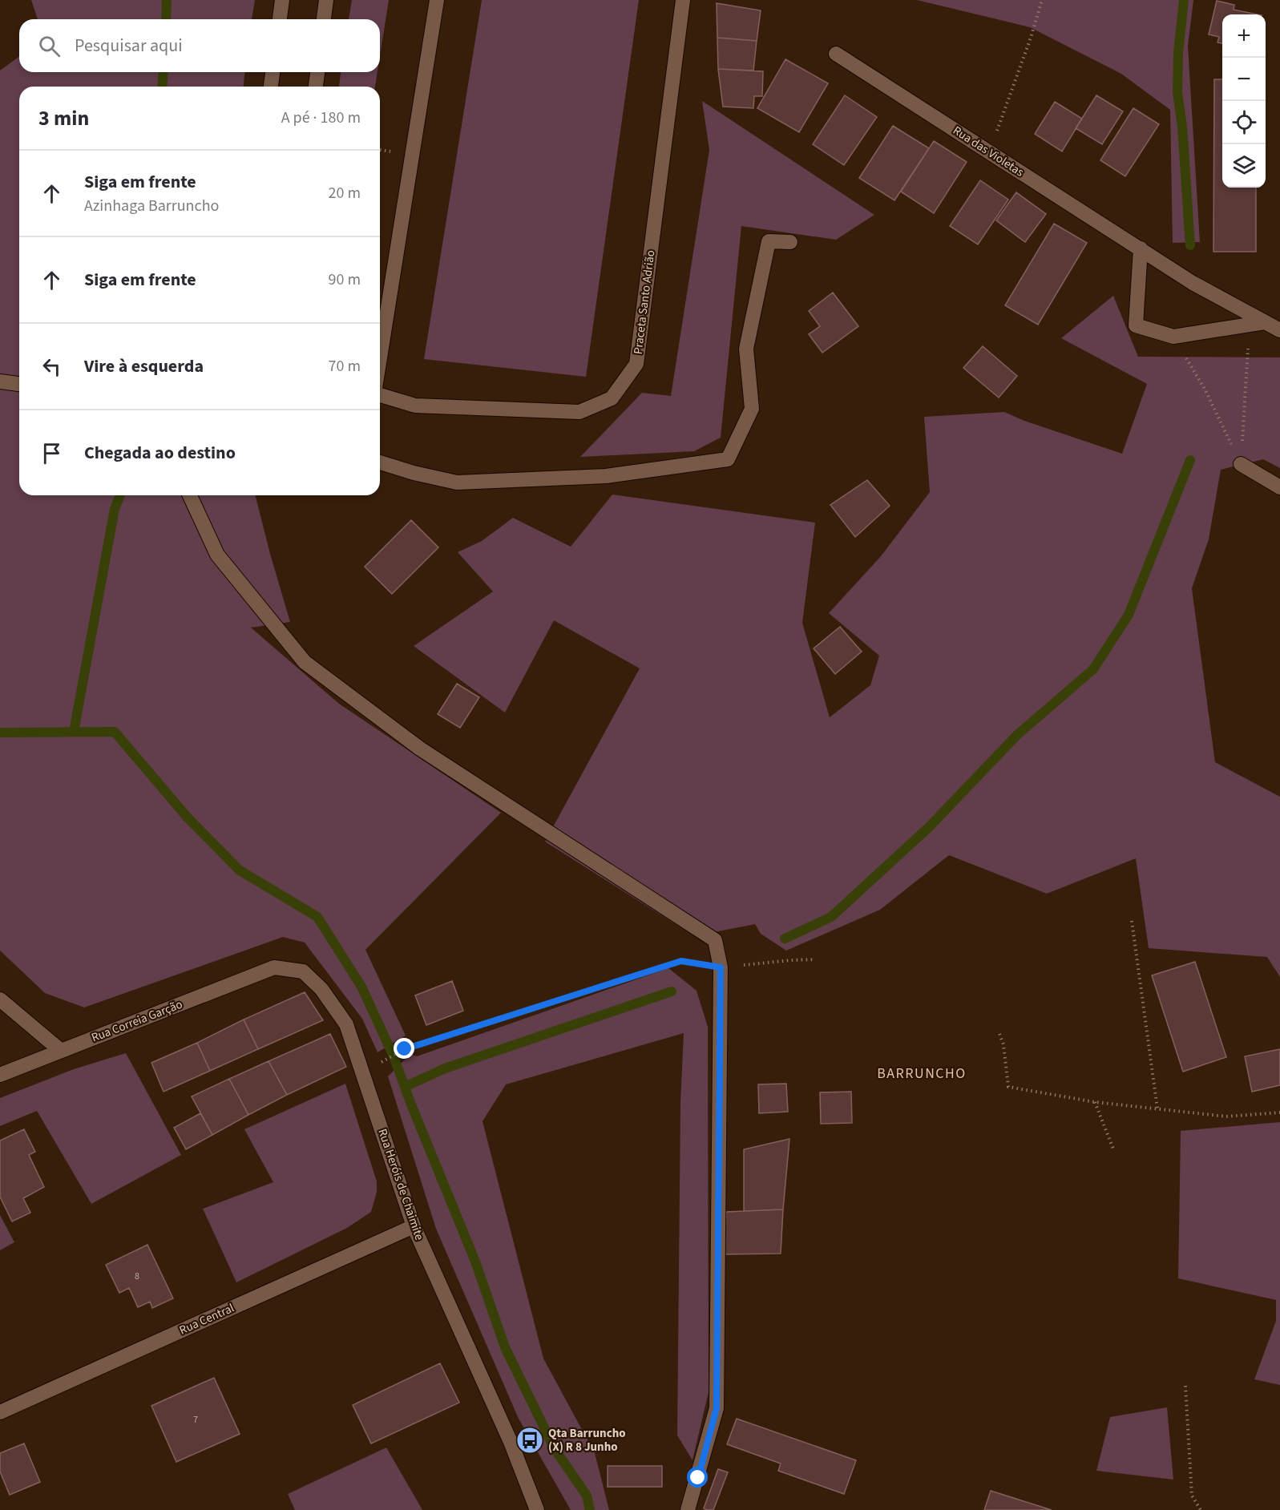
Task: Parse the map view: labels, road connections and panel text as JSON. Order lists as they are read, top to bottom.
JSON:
{
  "streets": {
    "street": [
      "Rua das Violetas",
      "Praceta Santo Adrião",
      "Rua Correia Garção",
      "Rua Heróis de Chaimite",
      "Rua Central"
    ]
  },
  "crossings": [
    ["Rua Correia Garção", "Rua Heróis de Chaimite"],
    ["Rua Heróis de Chaimite", "Rua Central"]
  ],
  "districts": ["BARRUNCHO"],
  "places": {
    "bus stop": ["Qta Barruncho (X) R 8 Junho"]
  },
  "house_numbers": ["8", "7"],
  "page": {
    "map_buttons": ["+", "−"],
    "search": "Pesquisar aqui",
    "heading": ["3 min", "A pé · 180 m"],
    "list": [
      ["Siga em frente", "Azinhaga Barruncho", "20 m"],
      ["Siga em frente", "90 m"],
      ["Vire à esquerda", "70 m"],
      "Chegada ao destino"
    ]
  }
}
